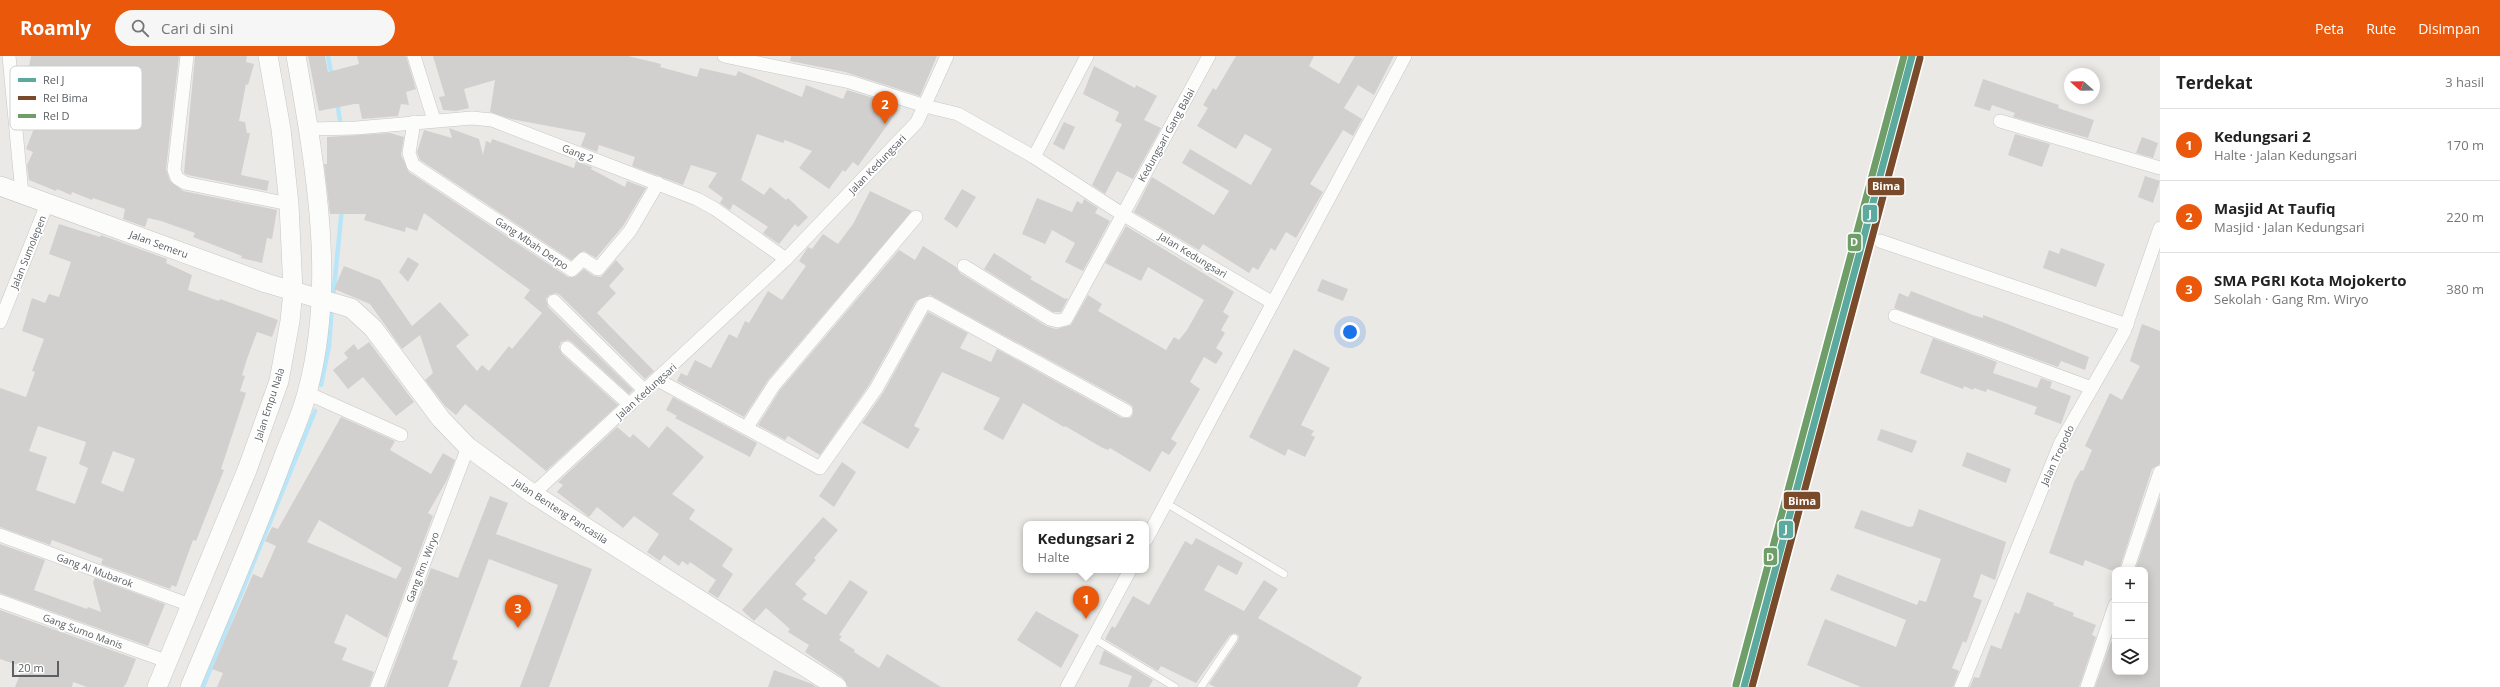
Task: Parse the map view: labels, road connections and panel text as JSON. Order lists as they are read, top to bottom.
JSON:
{
  "streets": {
    "main road": ["Jalan Semeru", "Jalan Empu Nala", "Jalan Benteng Pancasila"],
    "street": [
      "Kedungsari Gang Balai",
      "Gang 2",
      "Jalan Kedungsari",
      "Gang Mbah Derpo",
      "Jalan Sumolepen",
      "Jalan Tropodo",
      "Gang Rm. Wiryo",
      "Gang Al Mubarok",
      "Gang Sumo Manis"
    ]
  },
  "crossings": [
    ["Kedungsari Gang Balai", "Jalan Kedungsari"],
    ["Gang 2", "Jalan Kedungsari"],
    ["Gang 2", "Gang Mbah Derpo"],
    ["Jalan Kedungsari", "Jalan Benteng Pancasila"],
    ["Jalan Semeru", "Jalan Sumolepen"],
    ["Jalan Semeru", "Jalan Empu Nala"],
    ["Jalan Semeru", "Jalan Benteng Pancasila"],
    ["Jalan Empu Nala", "Gang Al Mubarok"],
    ["Jalan Empu Nala", "Gang Sumo Manis"],
    ["Jalan Benteng Pancasila", "Gang Rm. Wiryo"]
  ],
  "lines": ["rail line J", "rail line D", "rail line Bima"],
  "legend": ["Rel J", "Rel Bima", "Rel D"],
  "scale_bar": "20 m",
  "north": "left",
  "page": {
    "header": "Roamly",
    "search": "Cari di sini",
    "nav": ["Peta", "Rute", "Disimpan"],
    "heading": ["Terdekat", "3 hasil"],
    "pins": ["2", "1", "3"],
    "list": [
      {
        "mark": "1",
        "name": "Kedungsari 2",
        "note": "Halte · Jalan Kedungsari",
        "value": "170 m"
      },
      {
        "mark": "2",
        "name": "Masjid At Taufiq",
        "note": "Masjid · Jalan Kedungsari",
        "value": "220 m"
      },
      {
        "mark": "3",
        "name": "SMA PGRI Kota Mojokerto",
        "note": "Sekolah · Gang Rm. Wiryo",
        "value": "380 m"
      }
    ],
    "popup": ["Kedungsari 2", "Halte"],
    "map_buttons": ["+", "−"],
    "scale": "20 m"
  }
}
